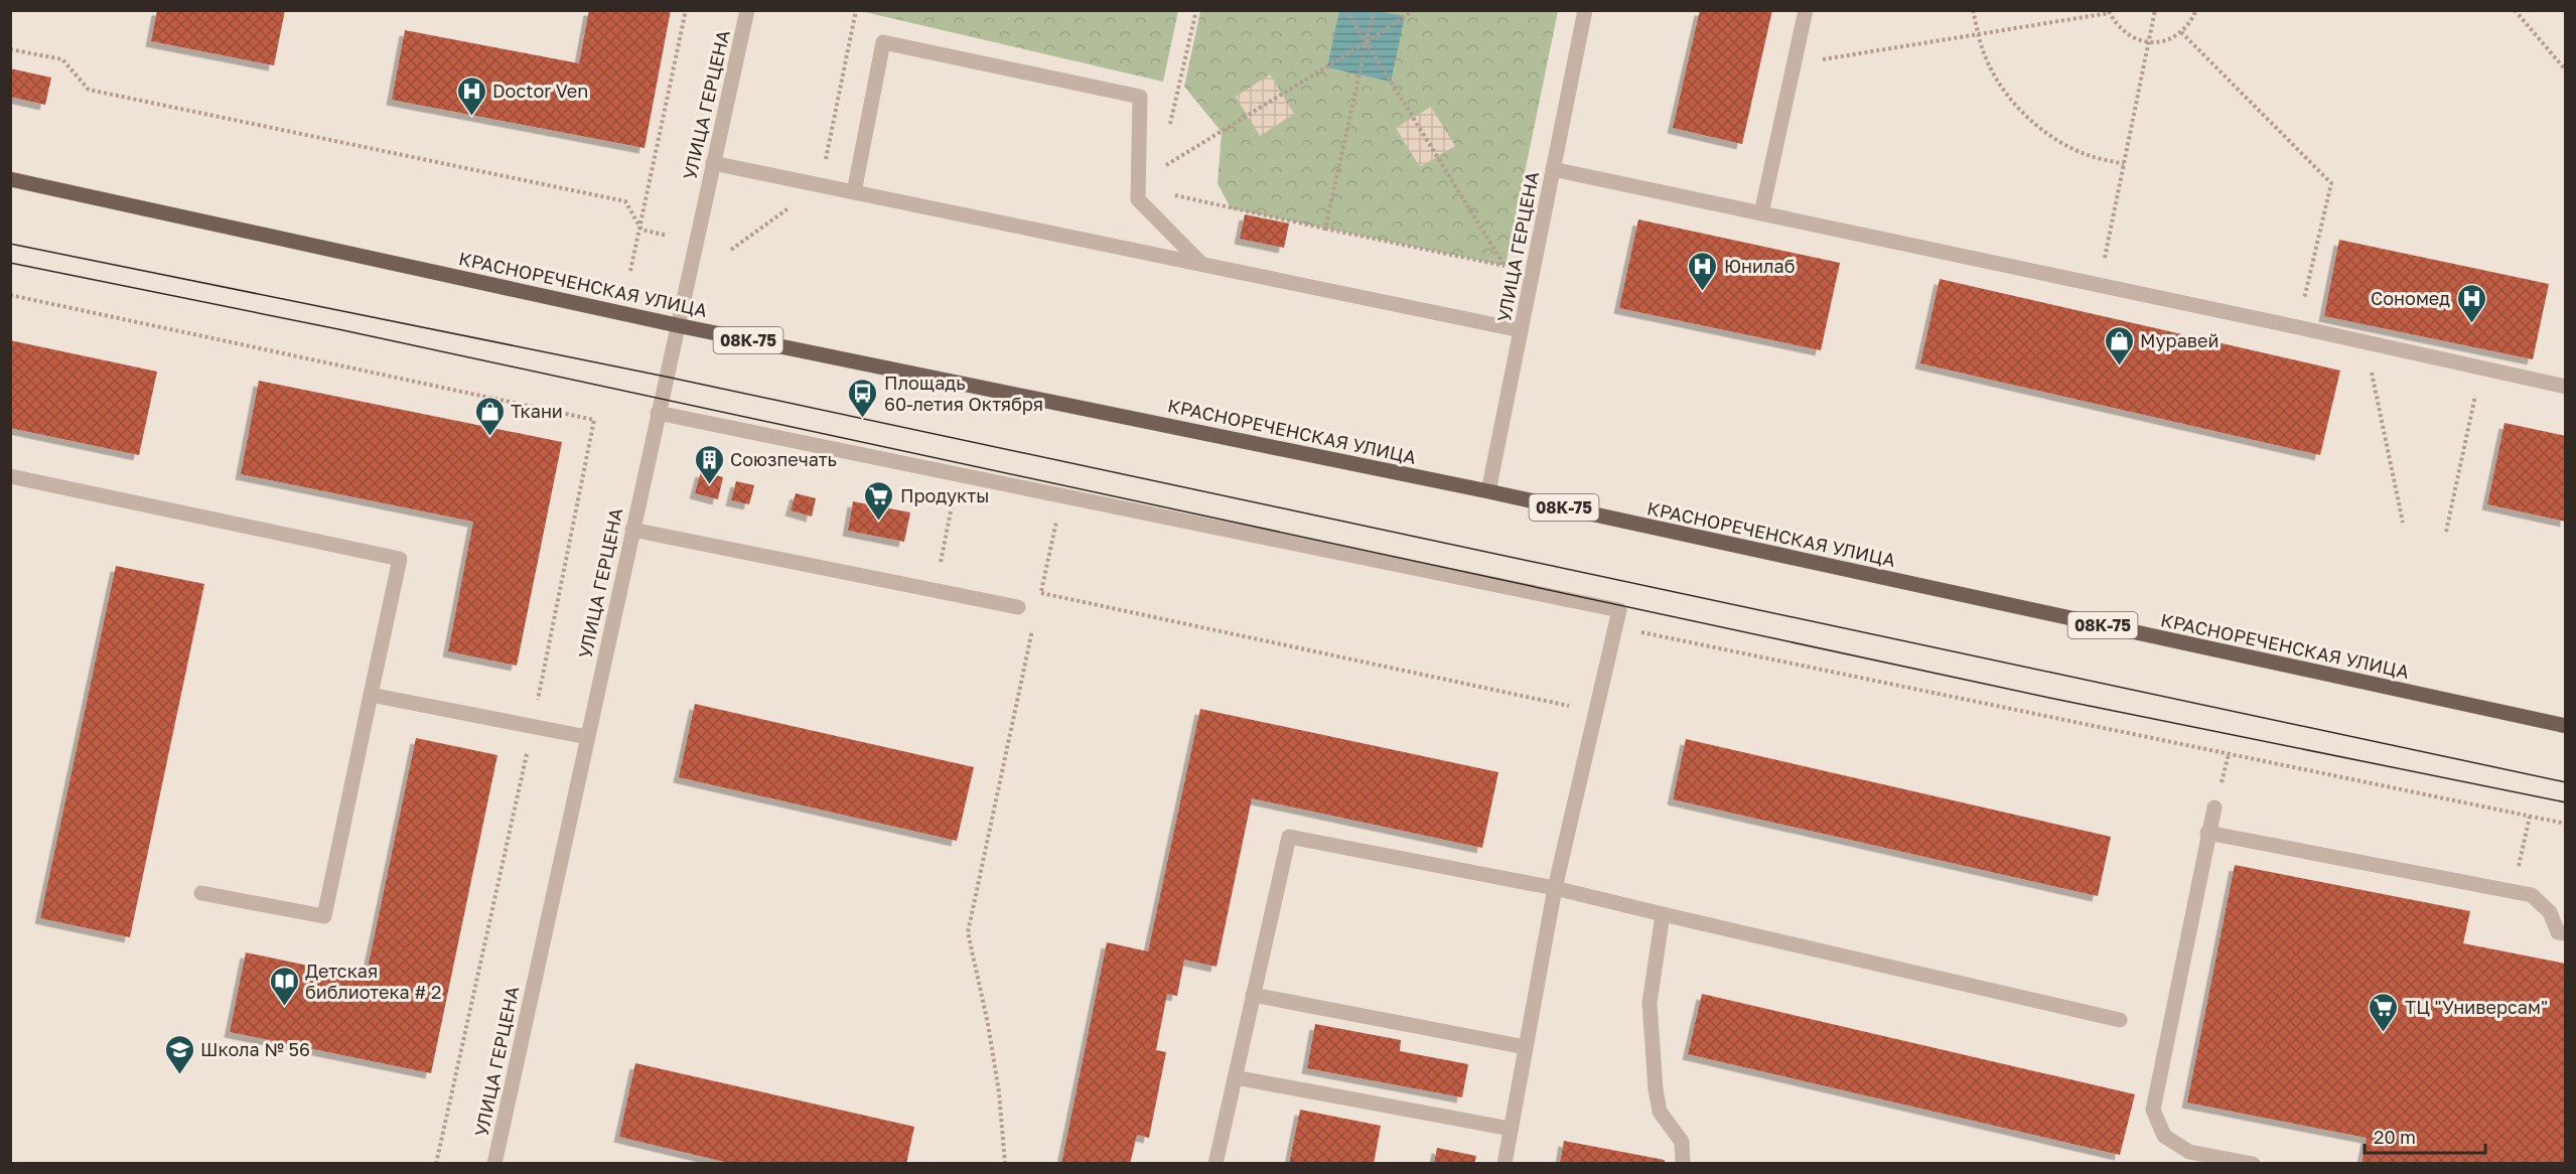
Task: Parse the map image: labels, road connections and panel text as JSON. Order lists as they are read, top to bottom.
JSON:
{
  "streets": {
    "main road": ["КРАСНОРЕЧЕНСКАЯ УЛИЦА", "08К-75"],
    "street": ["УЛИЦА ГЕРЦЕНА"]
  },
  "crossings": [
    ["УЛИЦА ГЕРЦЕНА", "КРАСНОРЕЧЕНСКАЯ УЛИЦА"]
  ],
  "places": {
    "hospital": ["Doctor Ven", "Юнилаб", "Сономед"],
    "shop": ["Муравей", "Ткани"],
    "bus stop": ["Площадь 60-летия Октября"],
    "building": ["Союзпечать"],
    "supermarket": ["Продукты", "ТЦ \"Универсам\""],
    "library": ["Детская библиотека # 2"],
    "school or university": ["Школа № 56"]
  },
  "scale_bar": "20 m"
}
